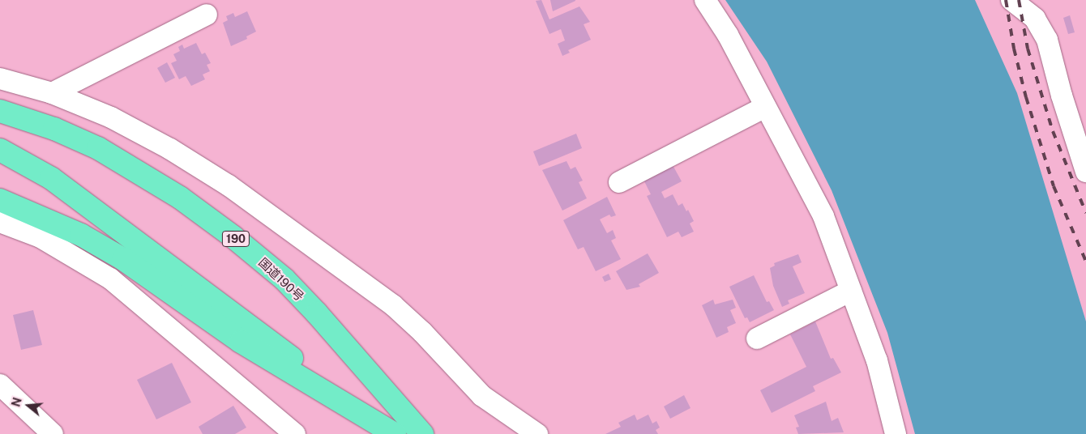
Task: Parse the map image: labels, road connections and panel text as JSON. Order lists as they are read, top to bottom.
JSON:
{
  "streets": {
    "highway": ["190", "国道190号"]
  },
  "north": "left"
}
